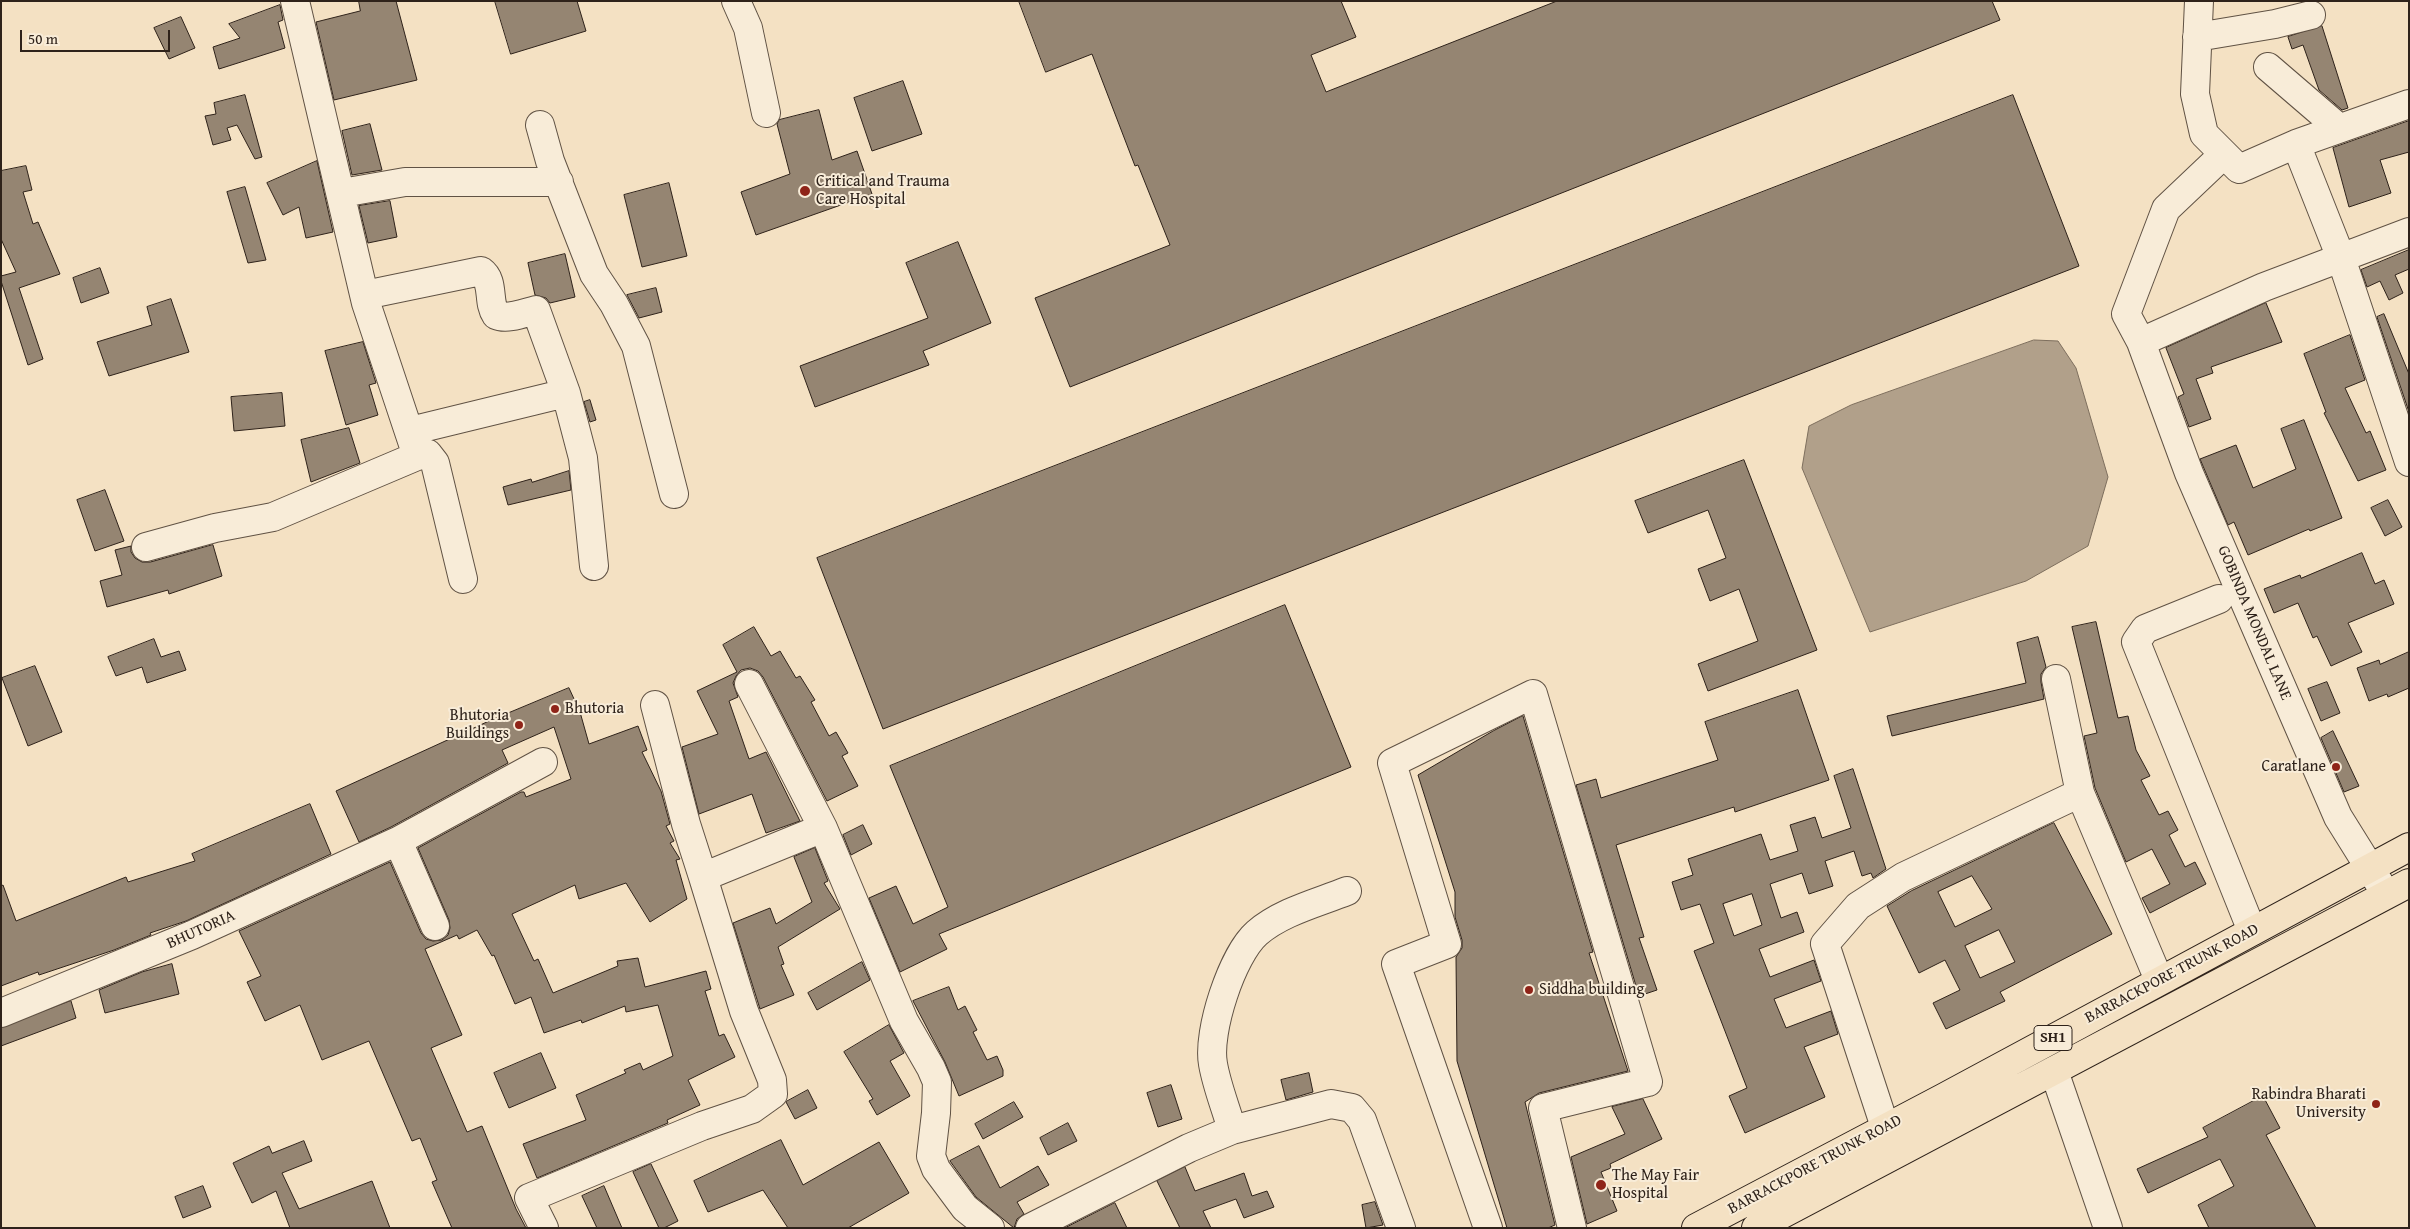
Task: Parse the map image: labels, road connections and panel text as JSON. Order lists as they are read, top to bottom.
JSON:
{
  "streets": {
    "main road": ["BARRACKPORE TRUNK ROAD", "SH1"],
    "street": ["GOBINDA MONDAL LANE", "BHUTORIA"]
  },
  "crossings": [
    ["GOBINDA MONDAL LANE", "BARRACKPORE TRUNK ROAD"]
  ],
  "places": [
    "Critical and Trauma Care Hospital",
    "Bhutoria",
    "Bhutoria Buildings",
    "Caratlane",
    "Siddha building",
    "Rabindra Bharati University",
    "The May Fair Hospital"
  ],
  "scale_bar": "50 m"
}
